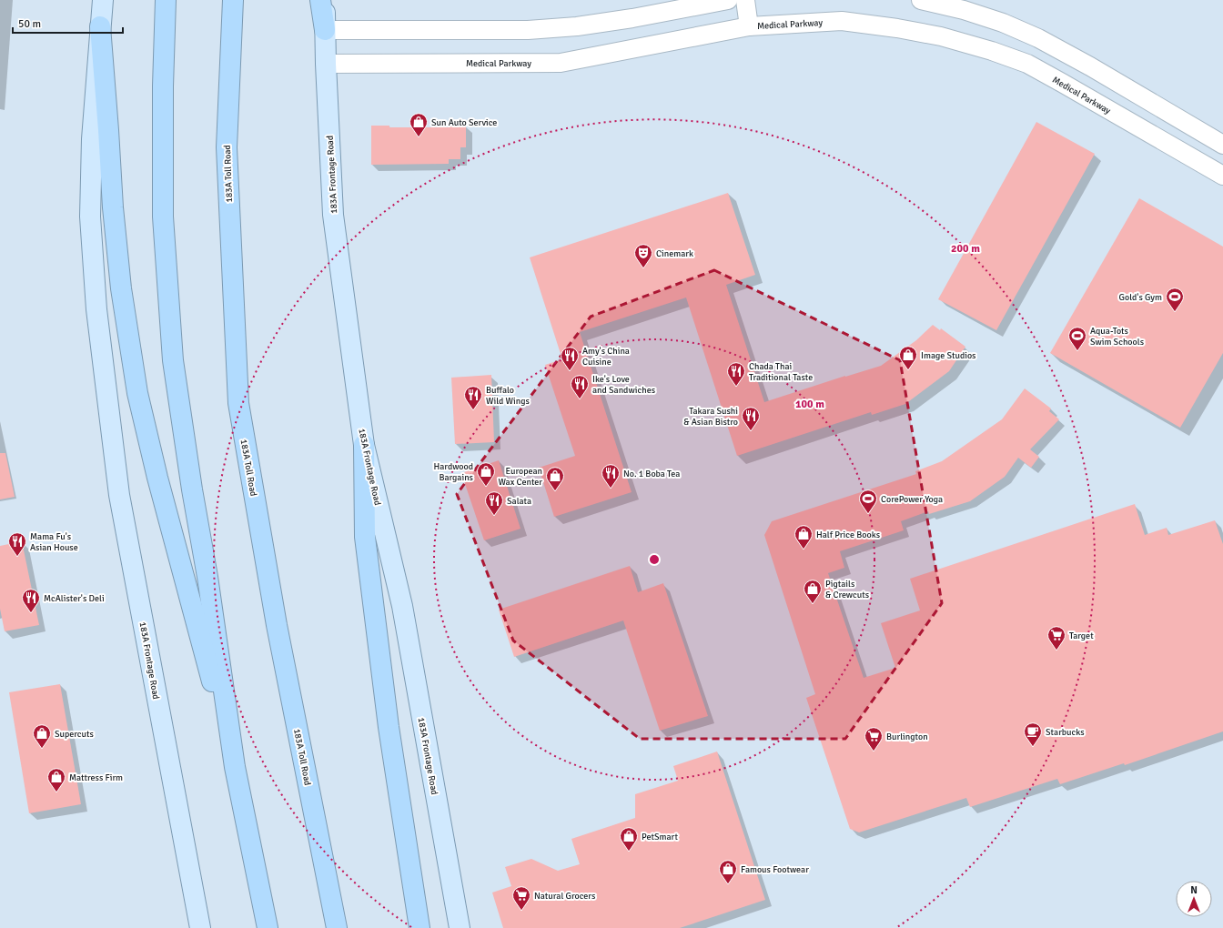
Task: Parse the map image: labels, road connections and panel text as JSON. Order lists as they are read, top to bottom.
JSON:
{
  "streets": {
    "highway": ["183A Toll Road"],
    "main road": ["183A Frontage Road"],
    "street": ["Medical Parkway"]
  },
  "crossings": [
    ["Medical Parkway", "183A Frontage Road"]
  ],
  "places": {
    "shop": [
      "Sun Auto Service",
      "Image Studios",
      "Hardwood Bargains",
      "European Wax Center",
      "Half Price Books",
      "Pigtails & Crewcuts",
      "Supercuts",
      "Mattress Firm",
      "PetSmart",
      "Famous Footwear"
    ],
    "theatre": ["Cinemark"],
    "sports": ["Gold's Gym", "Aqua-Tots Swim Schools", "CorePower Yoga"],
    "restaurant": [
      "Amy's China Cuisine",
      "Chada Thai Traditional Taste",
      "Ike's Love and Sandwiches",
      "Buffalo Wild Wings",
      "Takara Sushi & Asian Bistro",
      "No. 1 Boba Tea",
      "Salata",
      "Mama Fu's Asian House",
      "McAlister's Deli"
    ],
    "supermarket": ["Target", "Burlington", "Natural Grocers"],
    "cafe": ["Starbucks"]
  },
  "scale_bar": "50 m",
  "north": "top",
  "rings": ["200 m", "100 m"]
}
